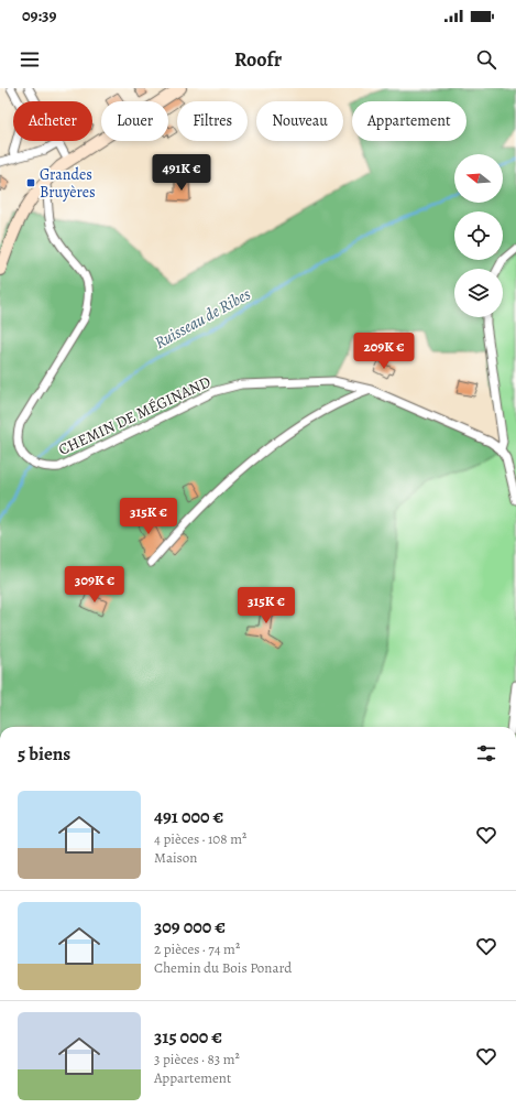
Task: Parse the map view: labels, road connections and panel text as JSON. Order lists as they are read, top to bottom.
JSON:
{
  "streets": {
    "street": ["CHEMIN DE MÉGINAND"]
  },
  "water": ["Ruisseau de Ribes"],
  "places": {
    "transit": ["Grandes Bruyères"]
  },
  "north": "left",
  "page": {
    "status": "09:39",
    "header": "Roofr",
    "chip": [
      "Acheter",
      "Louer",
      "Filtres",
      "Nouveau",
      "Appartement"
    ],
    "price": [
      "491K €",
      "209K €",
      "315K €",
      "309K €",
      "315K €"
    ],
    "heading": "5 biens",
    "list": [
      {
        "name": "491 000 €",
        "note": "4 pièces · 108 m² · Maison"
      },
      {
        "name": "309 000 €",
        "note": "2 pièces · 74 m² · Chemin du Bois Ponard"
      },
      {
        "name": "315 000 €",
        "note": "3 pièces · 83 m² · Appartement"
      }
    ]
  }
}
